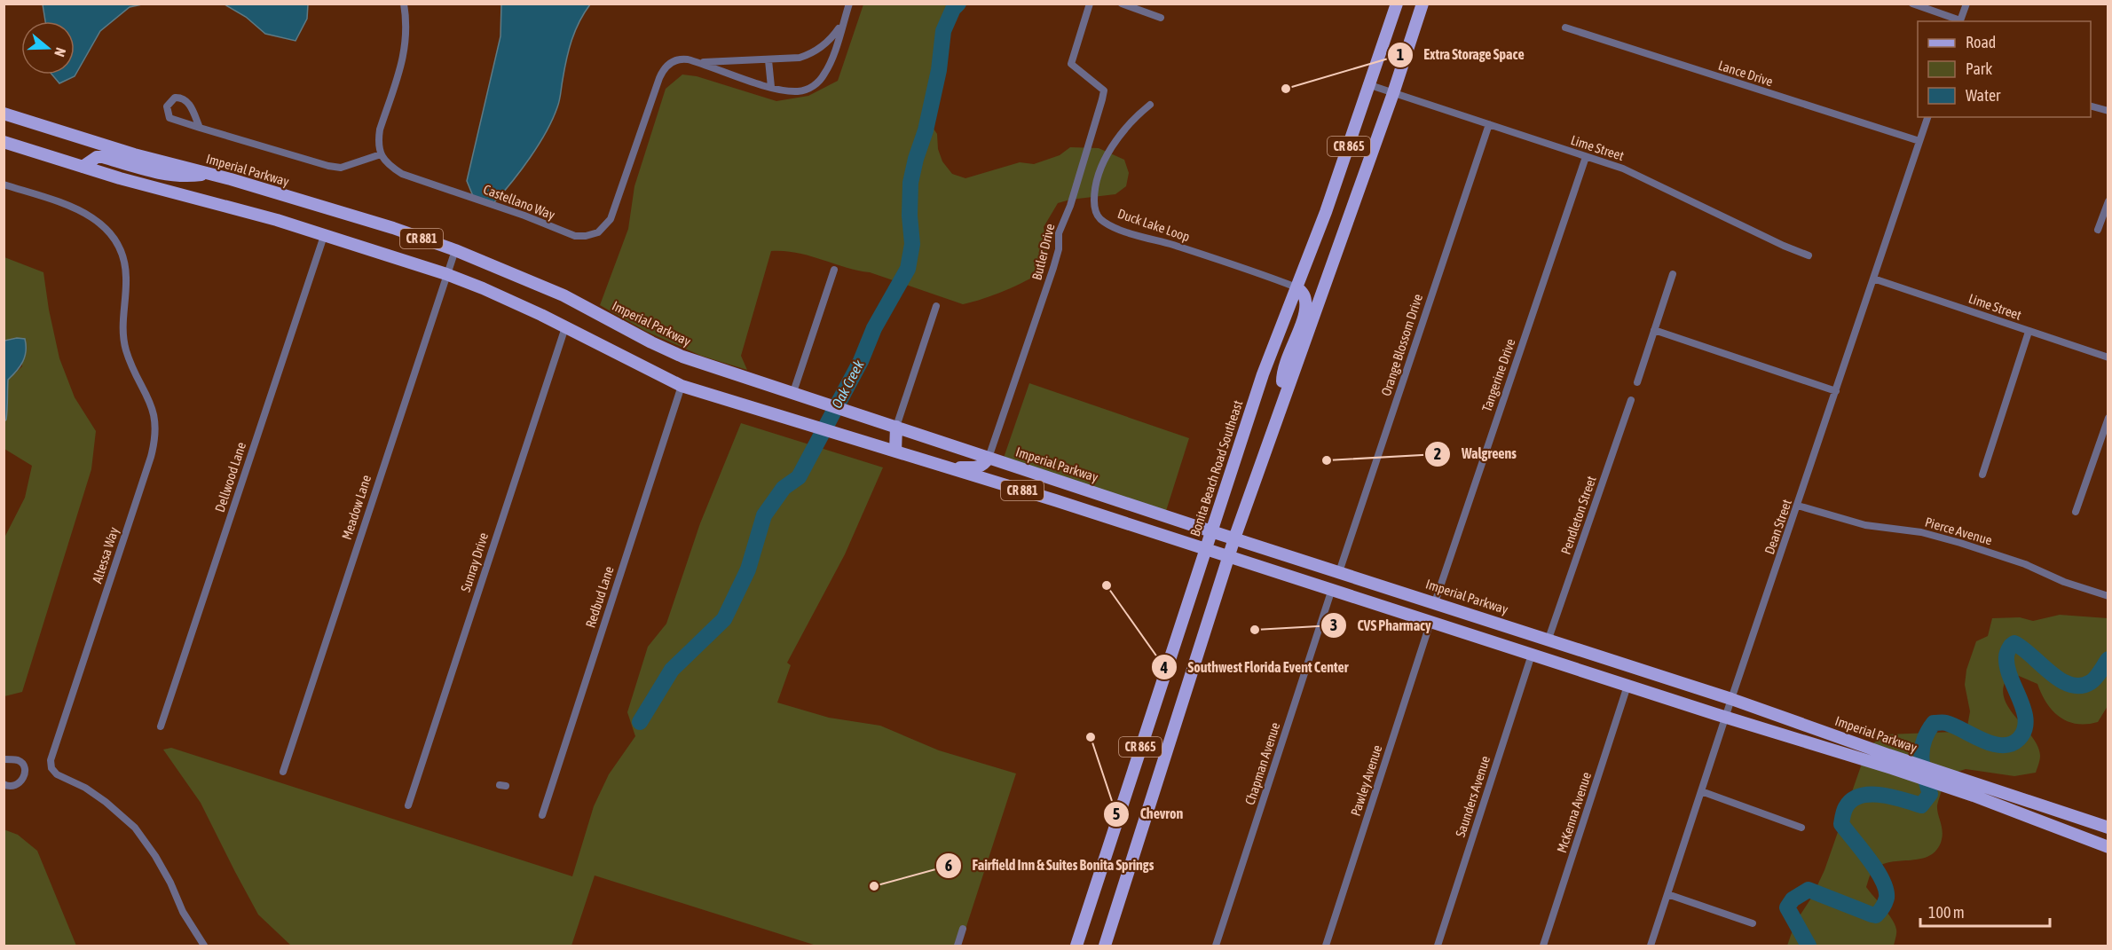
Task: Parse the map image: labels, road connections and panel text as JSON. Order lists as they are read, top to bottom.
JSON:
{
  "streets": {
    "main road": [
      "CR 865",
      "Imperial Parkway",
      "CR 881",
      "Bonita Beach Road Southeast"
    ],
    "street": [
      "Lance Drive",
      "Lime Street",
      "Castellano Way",
      "Duck Lake Loop",
      "Butler Drive",
      "Orange Blossom Drive",
      "Tangerine Drive",
      "Dellwood Lane",
      "Meadow Lane",
      "Pendleton Street",
      "Dean Street",
      "Pierce Avenue",
      "Altessa Way",
      "Sunray Drive",
      "Redbud Lane",
      "Chapman Avenue",
      "Pawley Avenue",
      "Saunders Avenue",
      "McKenna Avenue"
    ]
  },
  "crossings": [
    ["Lance Drive", "Dean Street"],
    ["CR 865", "Lime Street"],
    ["CR 865", "Imperial Parkway"],
    ["Lime Street", "Orange Blossom Drive"],
    ["Lime Street", "Tangerine Drive"],
    ["Lime Street", "Bonita Beach Road Southeast"],
    ["Lime Street", "Dean Street"],
    ["Imperial Parkway", "Butler Drive"],
    ["Imperial Parkway", "Orange Blossom Drive"],
    ["Imperial Parkway", "Tangerine Drive"],
    ["Imperial Parkway", "Bonita Beach Road Southeast"],
    ["Imperial Parkway", "Dellwood Lane"],
    ["Imperial Parkway", "Meadow Lane"],
    ["Imperial Parkway", "Pendleton Street"],
    ["Imperial Parkway", "Dean Street"],
    ["Imperial Parkway", "Sunray Drive"],
    ["Imperial Parkway", "Redbud Lane"],
    ["Imperial Parkway", "Chapman Avenue"],
    ["Imperial Parkway", "Pawley Avenue"],
    ["Imperial Parkway", "Saunders Avenue"],
    ["Imperial Parkway", "McKenna Avenue"],
    ["Duck Lake Loop", "Bonita Beach Road Southeast"],
    ["Dean Street", "Pierce Avenue"]
  ],
  "water": ["Oak Creek"],
  "places": [
    "Extra Storage Space",
    "Walgreens",
    "Southwest Florida Event Center",
    "CVS Pharmacy",
    "Chevron",
    "Fairfield Inn & Suites Bonita Springs"
  ],
  "legend": ["Road", "Park", "Water"],
  "scale_bar": "100 m",
  "north": "right"
}
